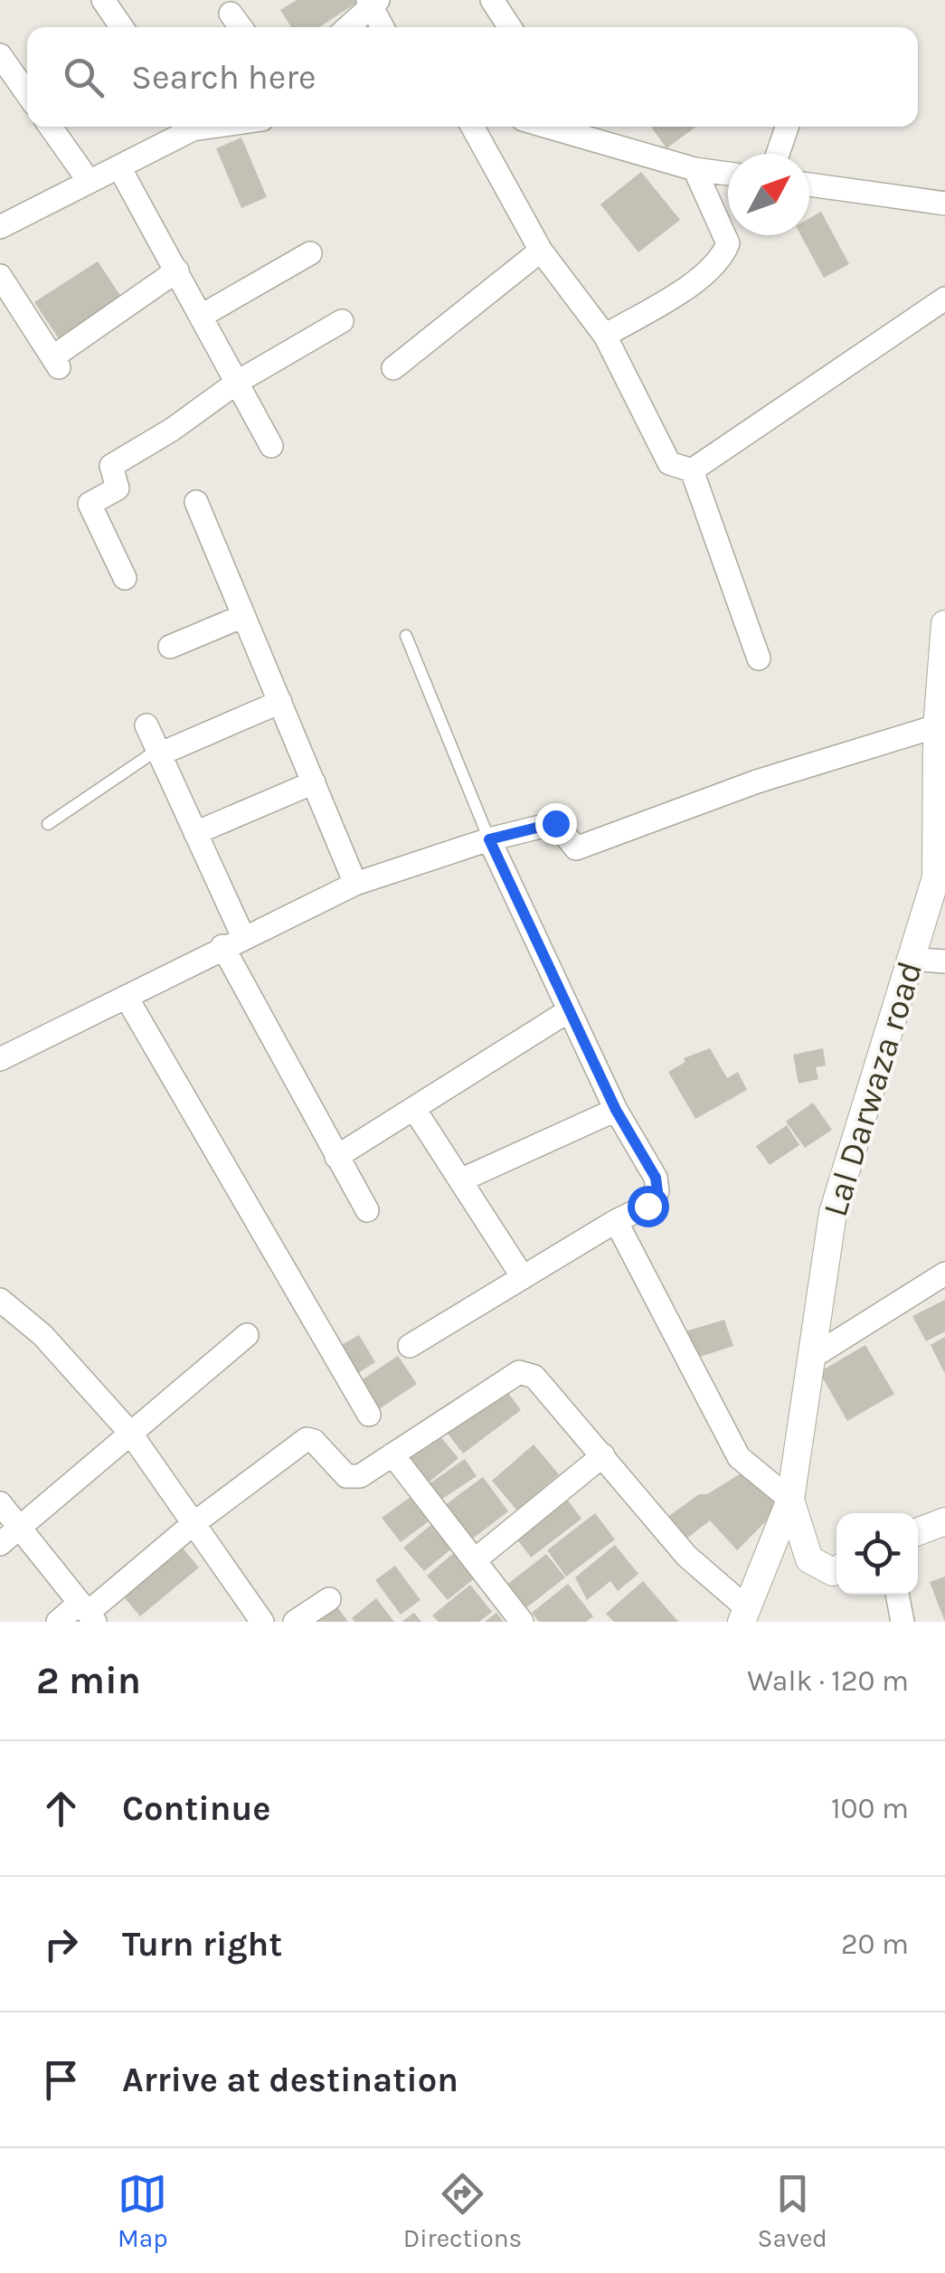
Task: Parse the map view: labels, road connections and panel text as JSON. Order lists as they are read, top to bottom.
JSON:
{
  "streets": {
    "main road": ["Lal Darwaza road"]
  },
  "north": "top right",
  "page": {
    "search": "Search here",
    "heading": ["2 min", "Walk · 120 m"],
    "list": [
      ["Continue", "100 m"],
      ["Turn right", "20 m"],
      "Arrive at destination"
    ],
    "nav": ["Map", "Directions", "Saved"]
  }
}
